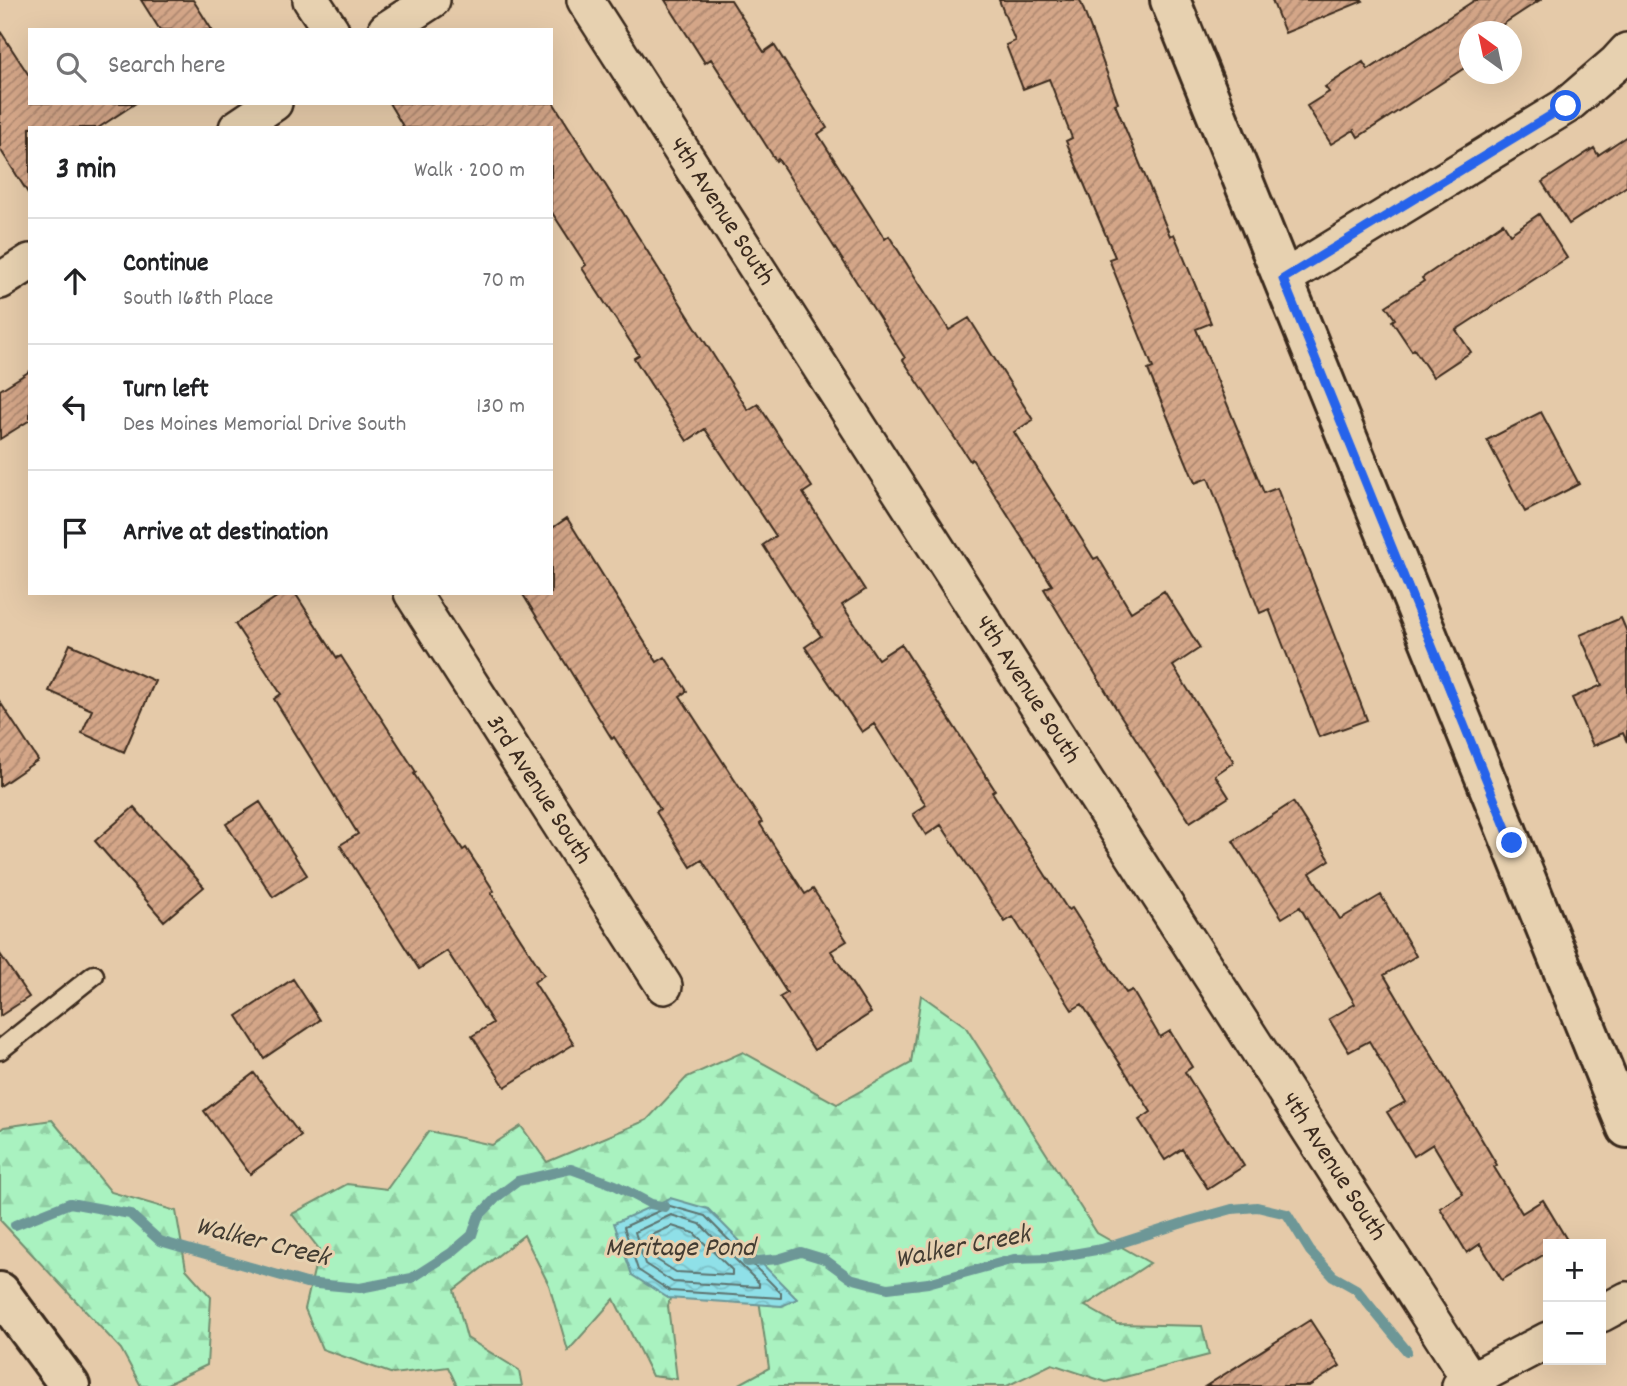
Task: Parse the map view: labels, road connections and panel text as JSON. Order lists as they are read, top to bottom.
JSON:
{
  "streets": {
    "street": ["4th Avenue South", "3rd Avenue South"]
  },
  "water": ["Walker Creek", "Meritage Pond"],
  "north": "top left",
  "page": {
    "search": "Search here",
    "heading": ["3 min", "Walk · 200 m"],
    "list": [
      ["Continue", "South 168th Place", "70 m"],
      ["Turn left", "Des Moines Memorial Drive South", "130 m"],
      "Arrive at destination"
    ],
    "map_buttons": ["+", "−"]
  }
}
